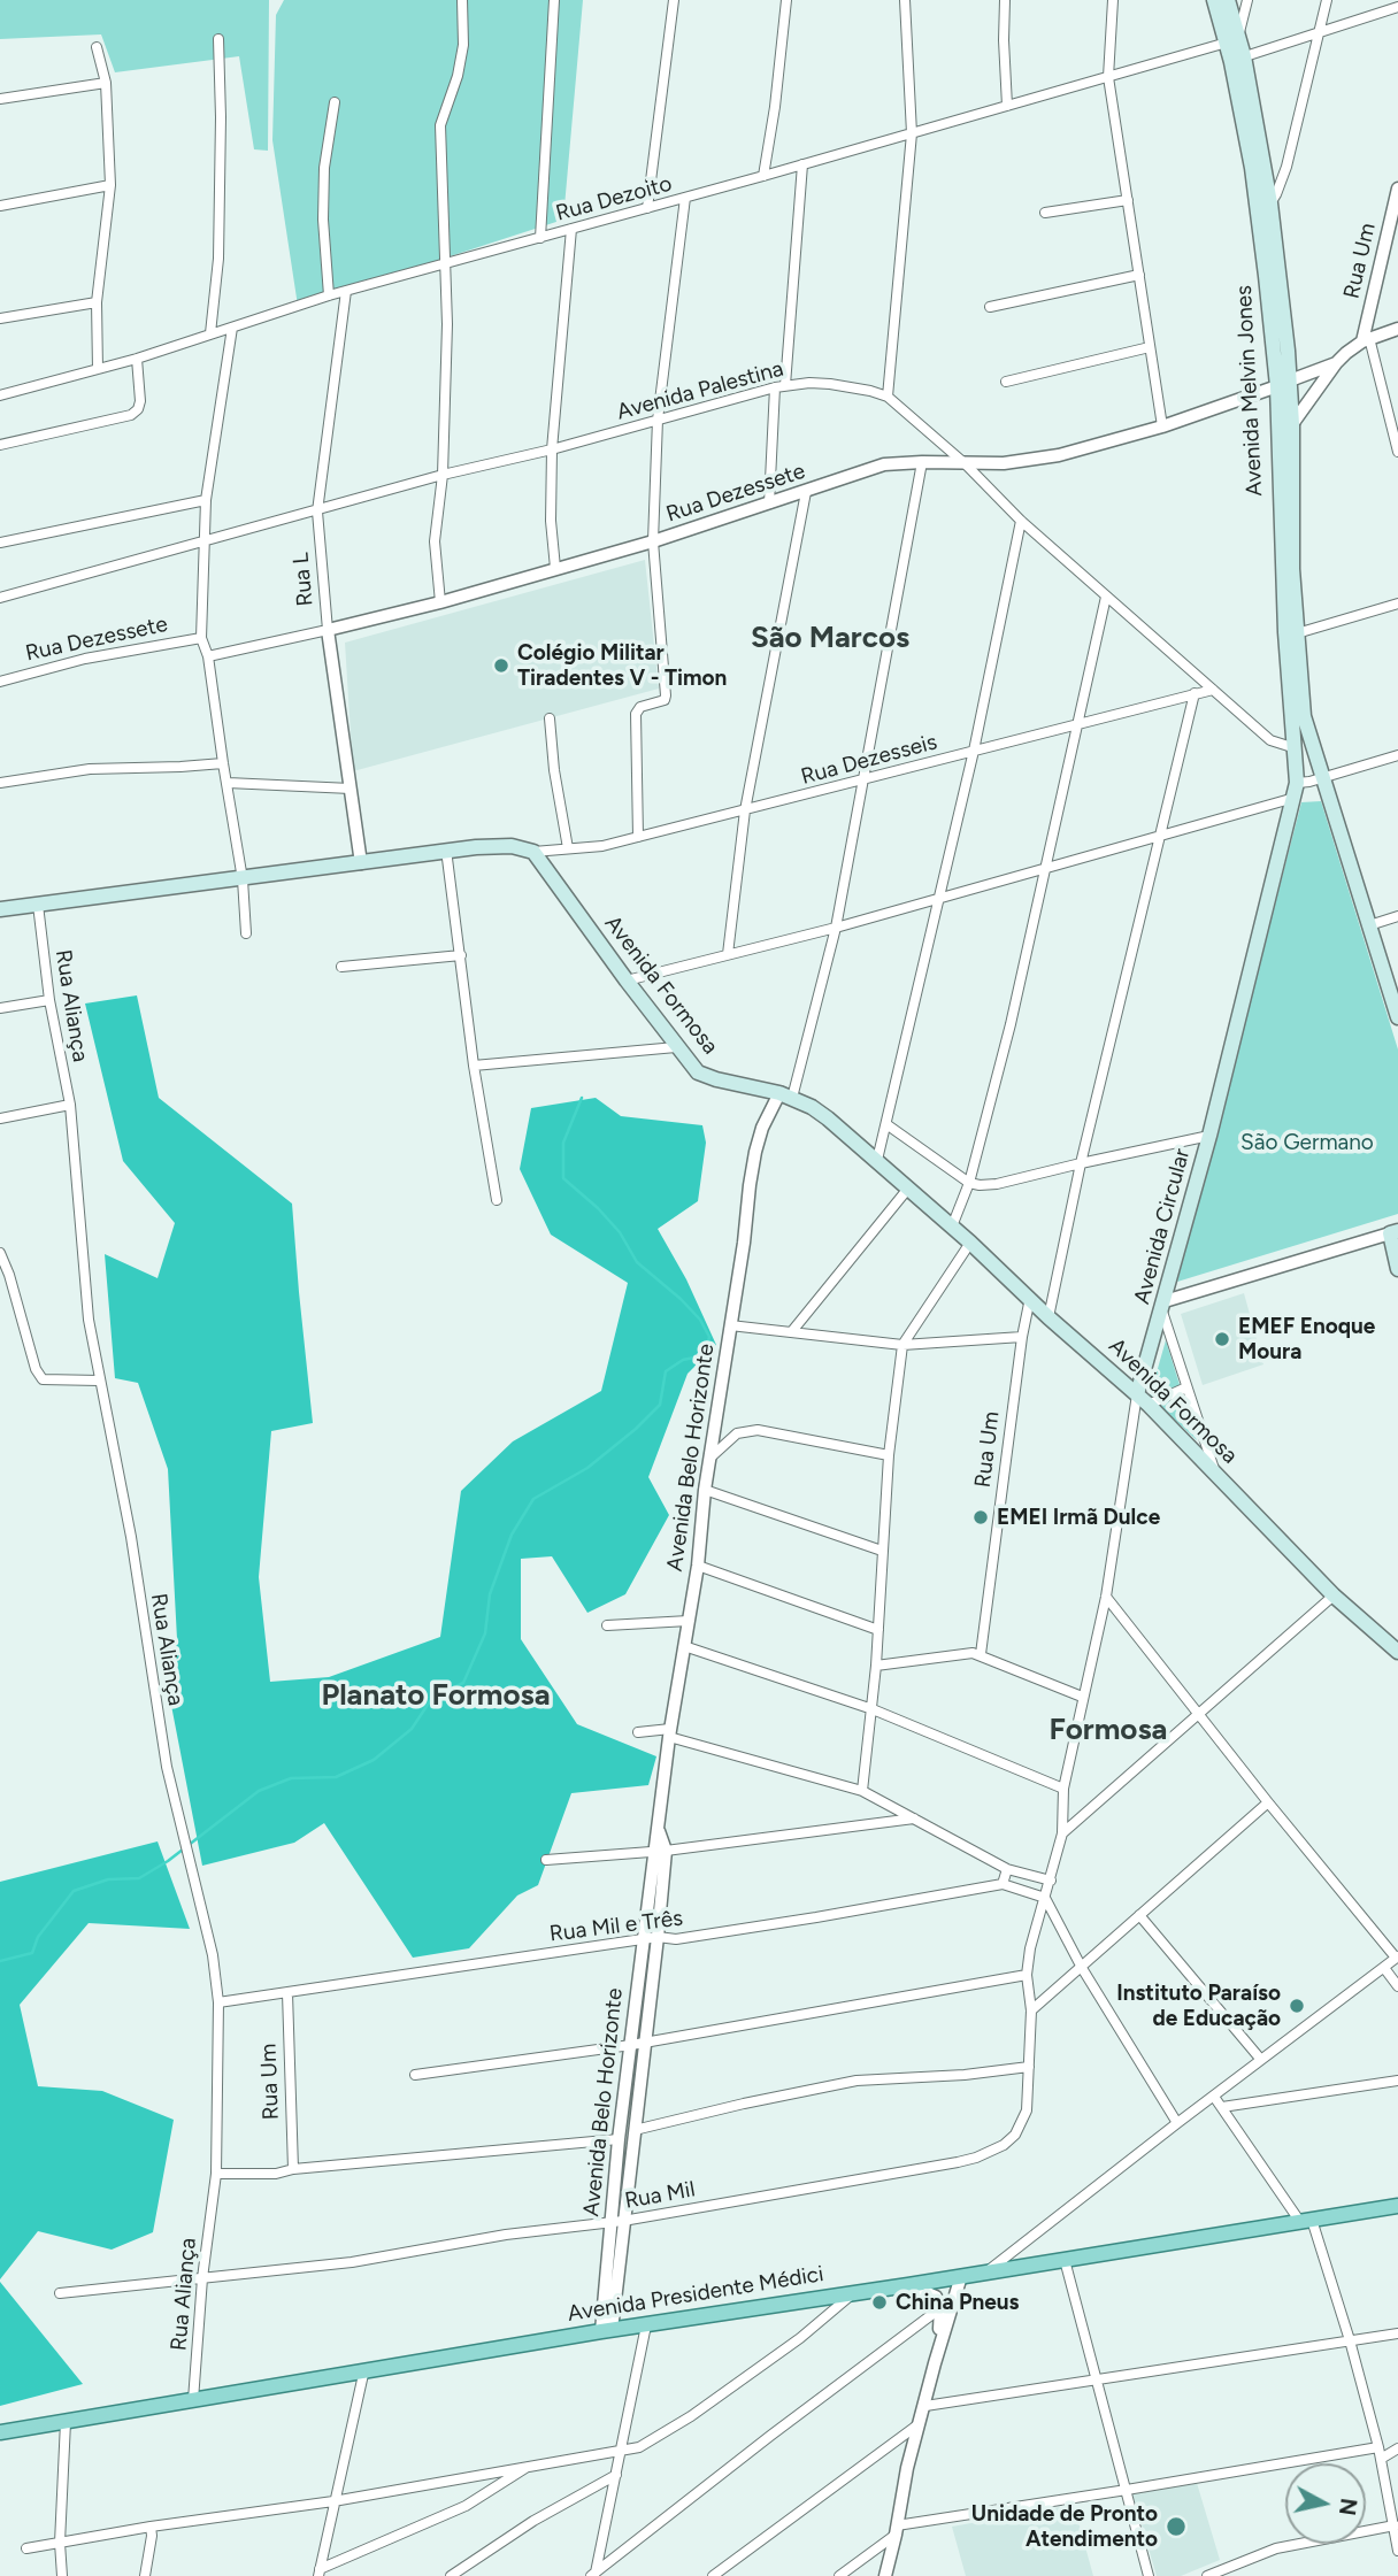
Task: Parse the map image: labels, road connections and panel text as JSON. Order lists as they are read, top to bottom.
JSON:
{
  "streets": {
    "main road": [
      "Avenida Melvin Jones",
      "Avenida Formosa",
      "Avenida Circular",
      "Avenida Presidente Médici"
    ],
    "street": [
      "Rua Dezoito",
      "Rua Um",
      "Avenida Palestina",
      "Rua Dezessete",
      "Rua L",
      "Rua Dezesseis",
      "Rua Aliança",
      "Avenida Belo Horizonte",
      "Rua Mil e Três",
      "Rua Mil"
    ]
  },
  "crossings": [
    ["Rua Dezoito", "Avenida Melvin Jones"],
    ["Rua Dezoito", "Rua L"],
    ["Rua Um", "Rua Dezessete"],
    ["Rua Um", "Avenida Formosa"],
    ["Rua Um", "Rua Mil e Três"],
    ["Avenida Palestina", "Avenida Melvin Jones"],
    ["Avenida Palestina", "Rua Dezessete"],
    ["Avenida Palestina", "Rua L"],
    ["Avenida Palestina", "Rua Dezesseis"],
    ["Avenida Melvin Jones", "Rua Dezessete"],
    ["Avenida Melvin Jones", "Avenida Circular"],
    ["Rua Dezessete", "Rua L"],
    ["Rua Dezesseis", "Avenida Formosa"],
    ["Avenida Formosa", "Avenida Circular"],
    ["Avenida Formosa", "Avenida Belo Horizonte"],
    ["Rua Aliança", "Rua Mil e Três"],
    ["Rua Aliança", "Rua Mil"],
    ["Rua Aliança", "Avenida Presidente Médici"],
    ["Avenida Circular", "Rua Mil"],
    ["Avenida Belo Horizonte", "Rua Mil e Três"],
    ["Avenida Belo Horizonte", "Rua Mil"],
    ["Avenida Belo Horizonte", "Avenida Presidente Médici"]
  ],
  "districts": ["São Marcos", "Planato Formosa", "Formosa"],
  "parks": ["São Germano"],
  "places": [
    "Colégio Militar Tiradentes V - Timon",
    "EMEF Enoque Moura",
    "EMEI Irmã Dulce",
    "Instituto Paraíso de Educação",
    "China Pneus",
    "Unidade de Pronto Atendimento"
  ],
  "north": "right"
}
